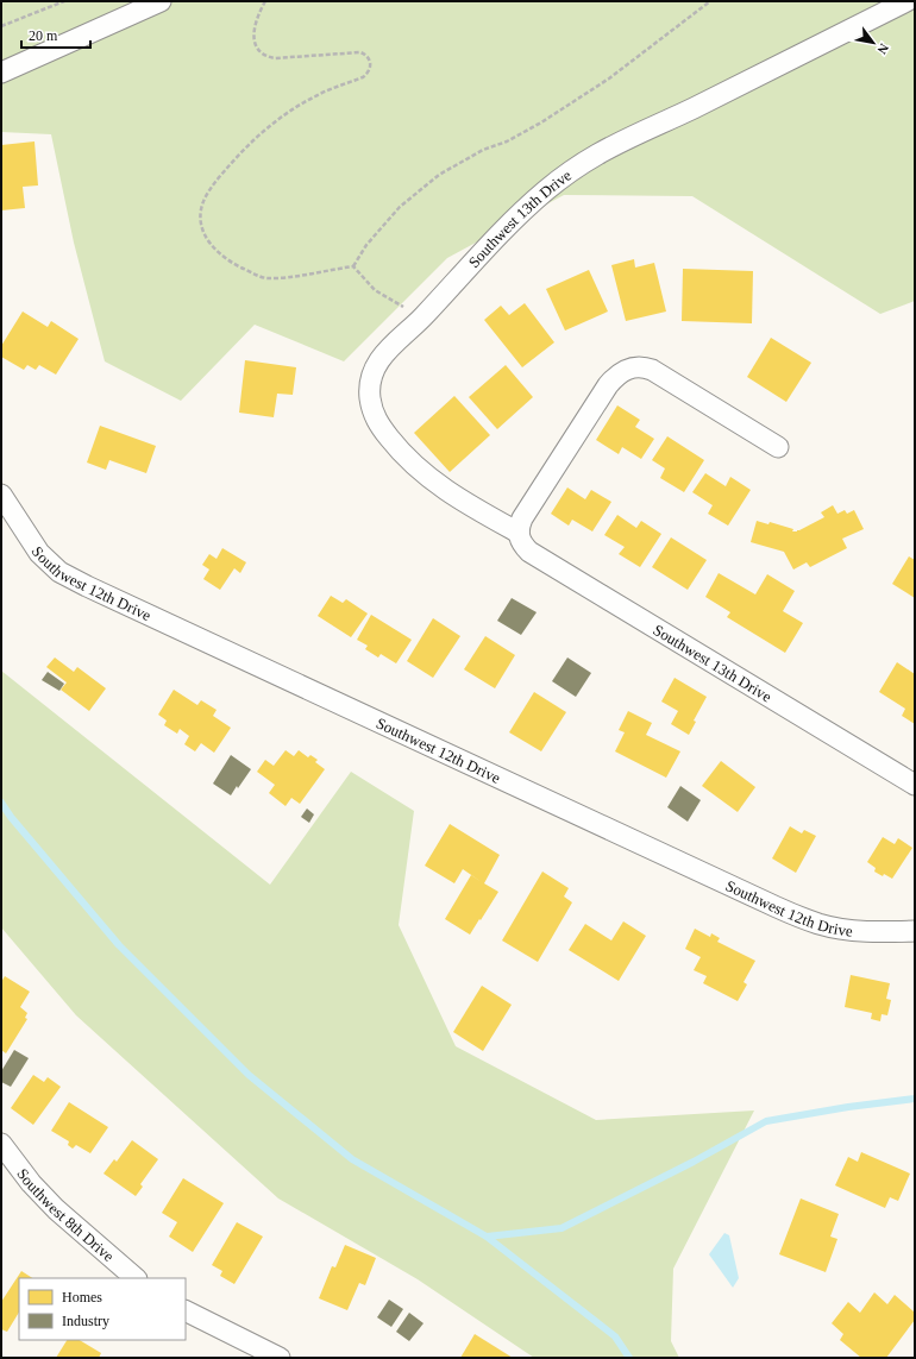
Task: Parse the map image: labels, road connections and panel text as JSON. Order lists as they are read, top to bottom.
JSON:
{
  "streets": {
    "street": ["Southwest 13th Drive", "Southwest 12th Drive", "Southwest 8th Drive"]
  },
  "legend": ["Homes", "Industry"],
  "scale_bar": "20 m",
  "north": "bottom right"
}
